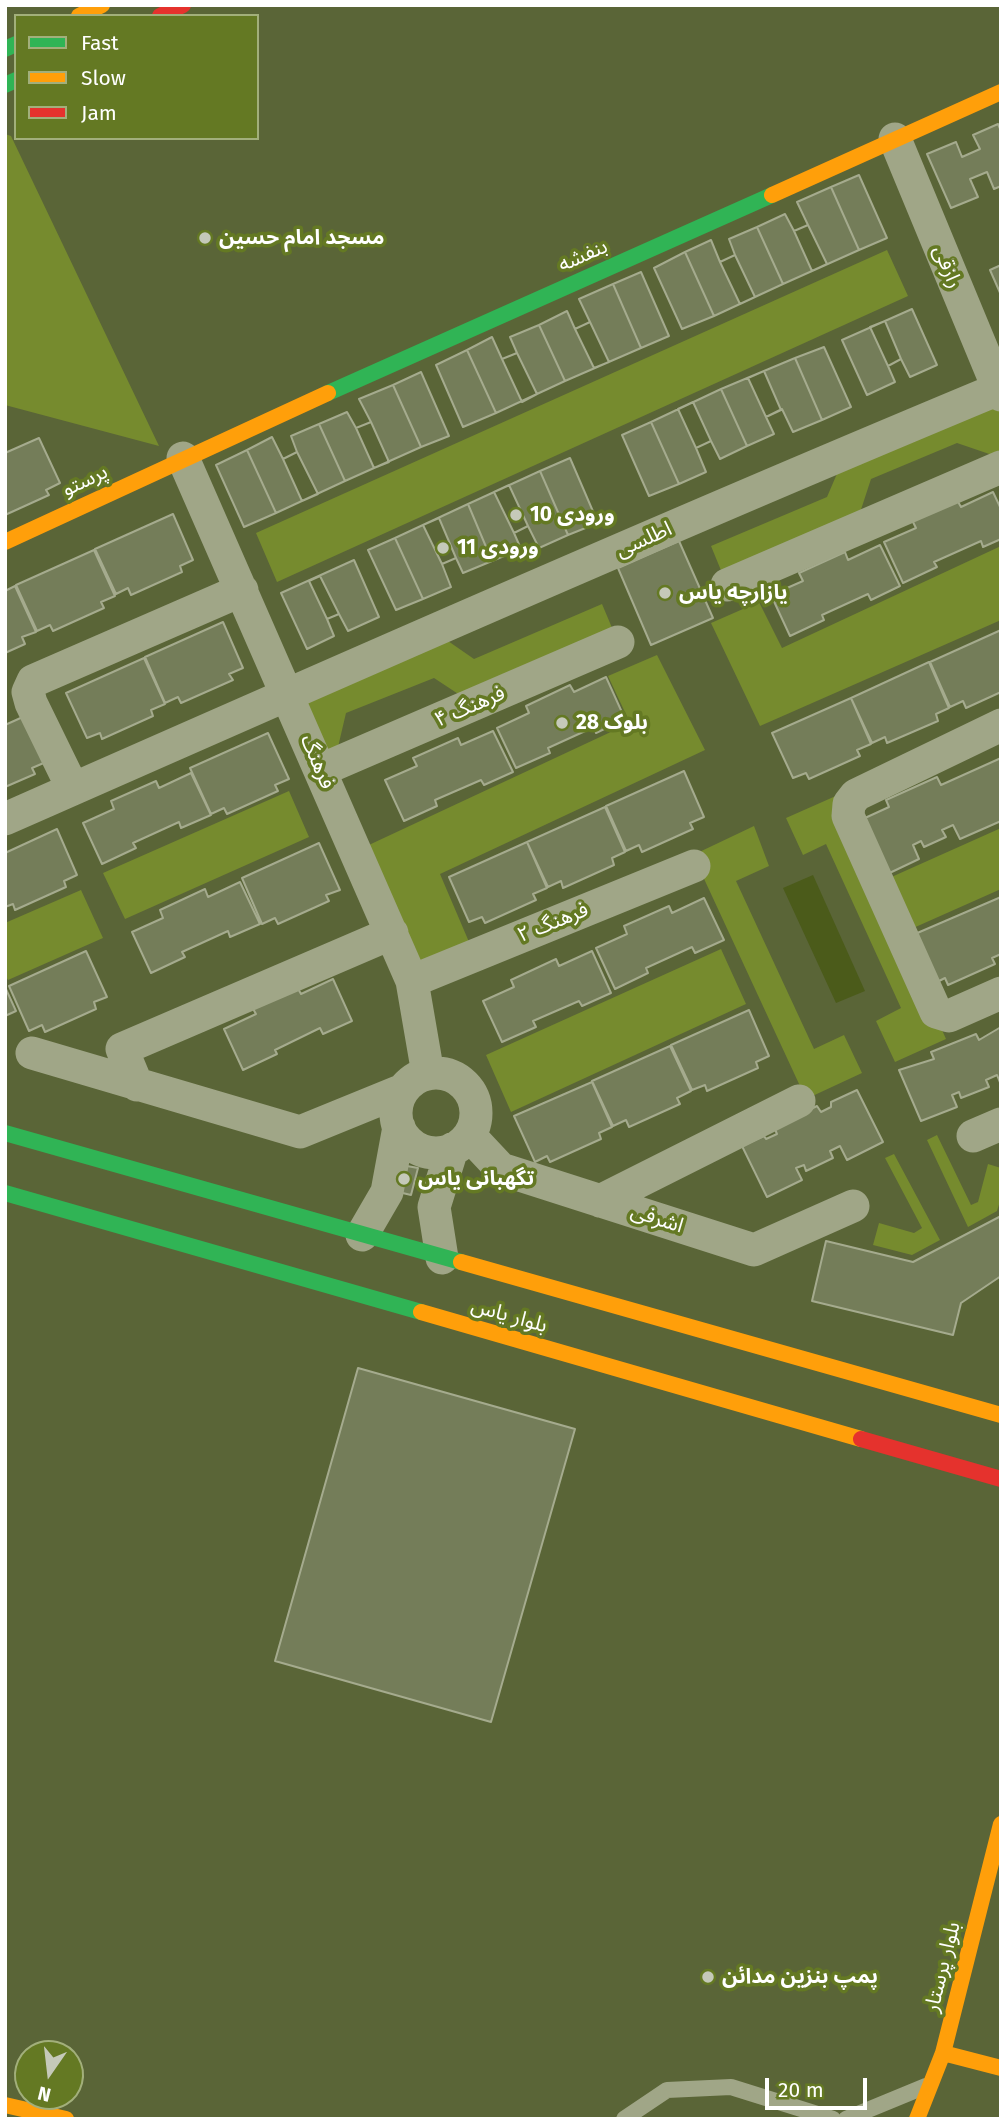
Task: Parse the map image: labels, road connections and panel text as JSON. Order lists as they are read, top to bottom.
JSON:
{
  "streets": {
    "main road": [
      "بنفشه",
      "پرستو",
      "بلوار یاس",
      "بلوار پرستار"
    ],
    "street": [
      "رازقی",
      "اطلسی",
      "فرهنگ ۴",
      "فرهنگ",
      "فرهنگ ۲",
      "اشرفی"
    ]
  },
  "crossings": [
    ["بنفشه", "رازقی"],
    ["بنفشه", "پرستو"],
    ["بنفشه", "فرهنگ"],
    ["رازقی", "اطلسی"],
    ["پرستو", "فرهنگ"],
    ["اطلسی", "فرهنگ"],
    ["فرهنگ ۴", "فرهنگ"],
    ["فرهنگ", "فرهنگ ۲"],
    ["فرهنگ", "اشرفی"]
  ],
  "places": [
    "مسجد امام حسین",
    "ورودی 10",
    "ورودی 11",
    "یازارچه یاس",
    "بلوک 28",
    "تگهبانی یاس",
    "پمپ بنزین مدائن"
  ],
  "legend": ["Fast", "Slow", "Jam"],
  "scale_bar": "20 m",
  "north": "bottom"
}
